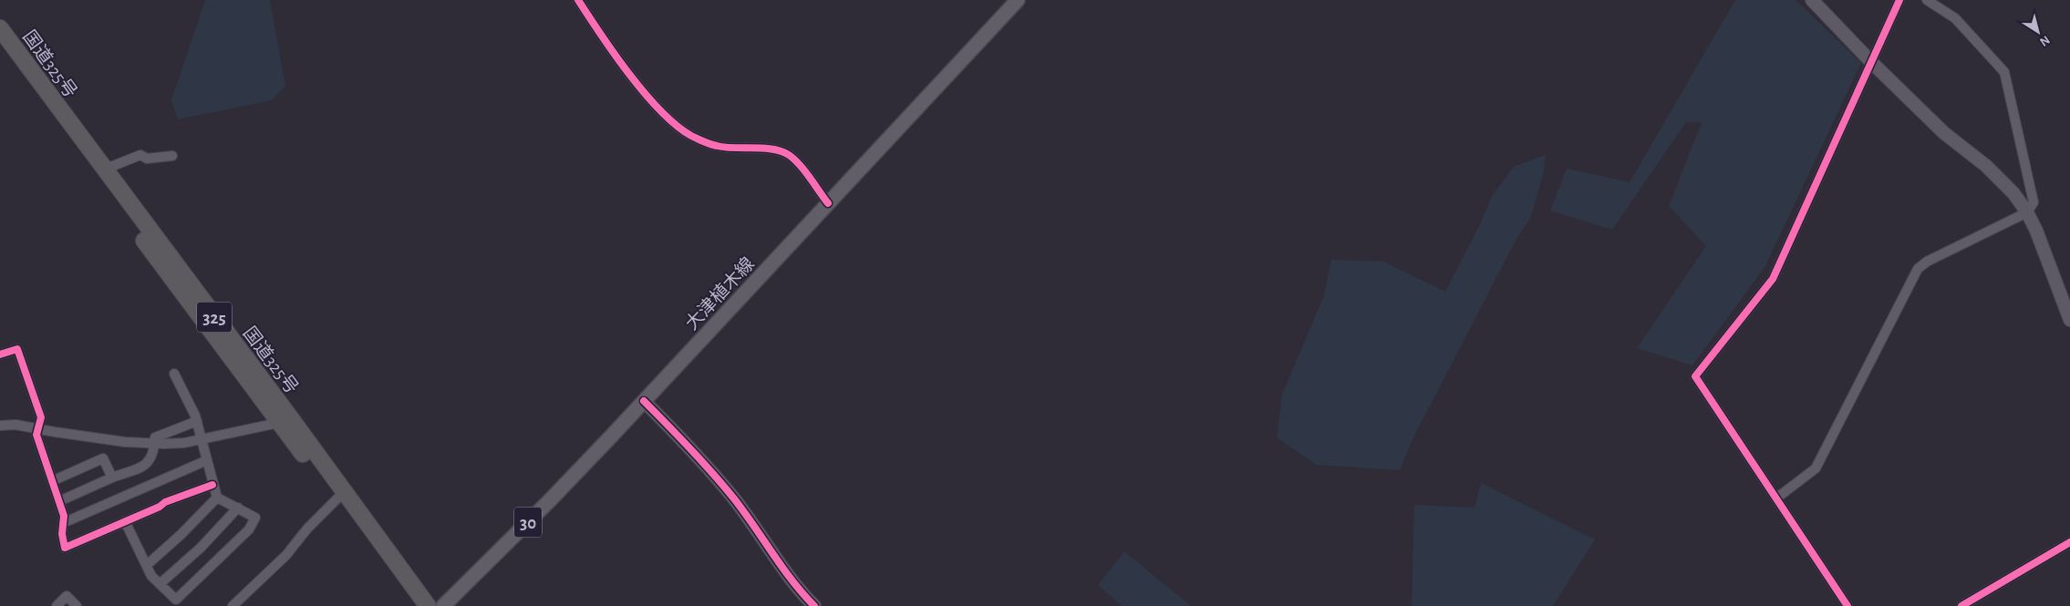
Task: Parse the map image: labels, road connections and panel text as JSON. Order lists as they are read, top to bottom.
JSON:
{
  "streets": {
    "highway": ["国道325号", "325"],
    "main road": ["大津植木線", "30"]
  },
  "north": "bottom right"
}
